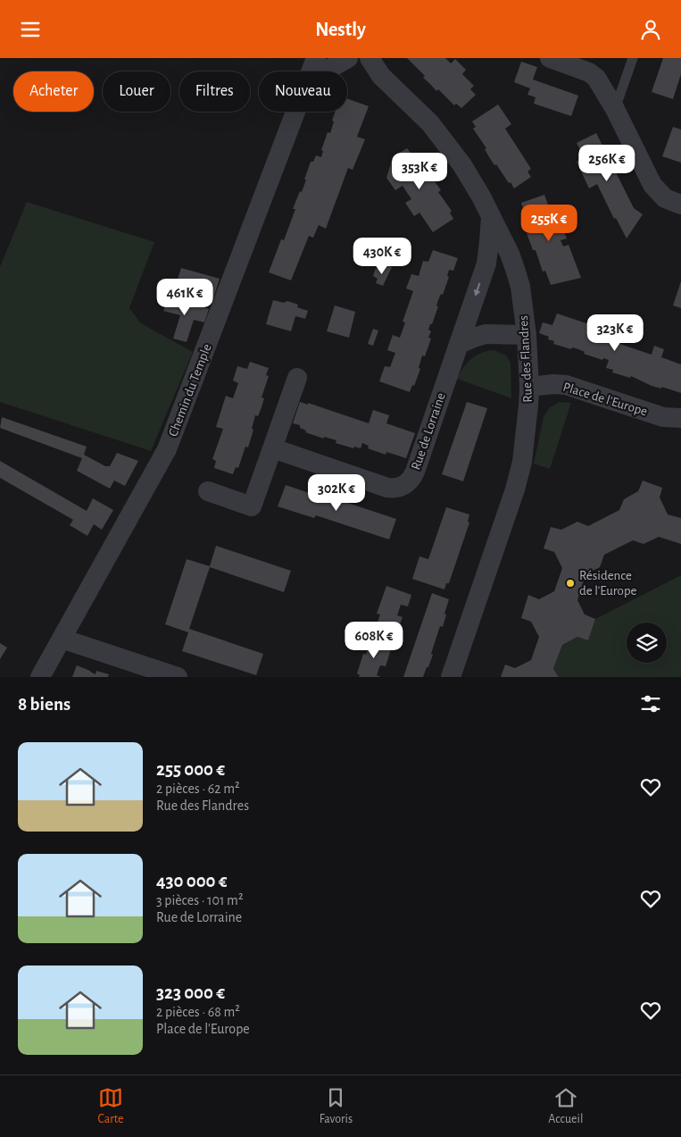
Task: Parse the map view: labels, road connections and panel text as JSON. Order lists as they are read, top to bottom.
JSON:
{
  "streets": {
    "street": [
      "Rue des Flandres",
      "Chemin du Temple",
      "Place de l'Europe",
      "Rue de Lorraine"
    ]
  },
  "crossings": [
    ["Rue des Flandres", "Place de l'Europe"],
    ["Rue des Flandres", "Rue de Lorraine"]
  ],
  "places": ["Résidence de l'Europe"],
  "page": {
    "header": "Nestly",
    "chip": [
      "Acheter",
      "Louer",
      "Filtres",
      "Nouveau"
    ],
    "price": [
      "256K €",
      "353K €",
      "255K €",
      "430K €",
      "461K €",
      "323K €",
      "302K €",
      "608K €"
    ],
    "heading": "8 biens",
    "list": [
      {
        "name": "255 000 €",
        "note": "2 pièces · 62 m² · Rue des Flandres"
      },
      {
        "name": "430 000 €",
        "note": "3 pièces · 101 m² · Rue de Lorraine"
      },
      {
        "name": "323 000 €",
        "note": "2 pièces · 68 m² · Place de l'Europe"
      }
    ],
    "tabs": ["Carte", "Favoris", "Accueil"]
  }
}
